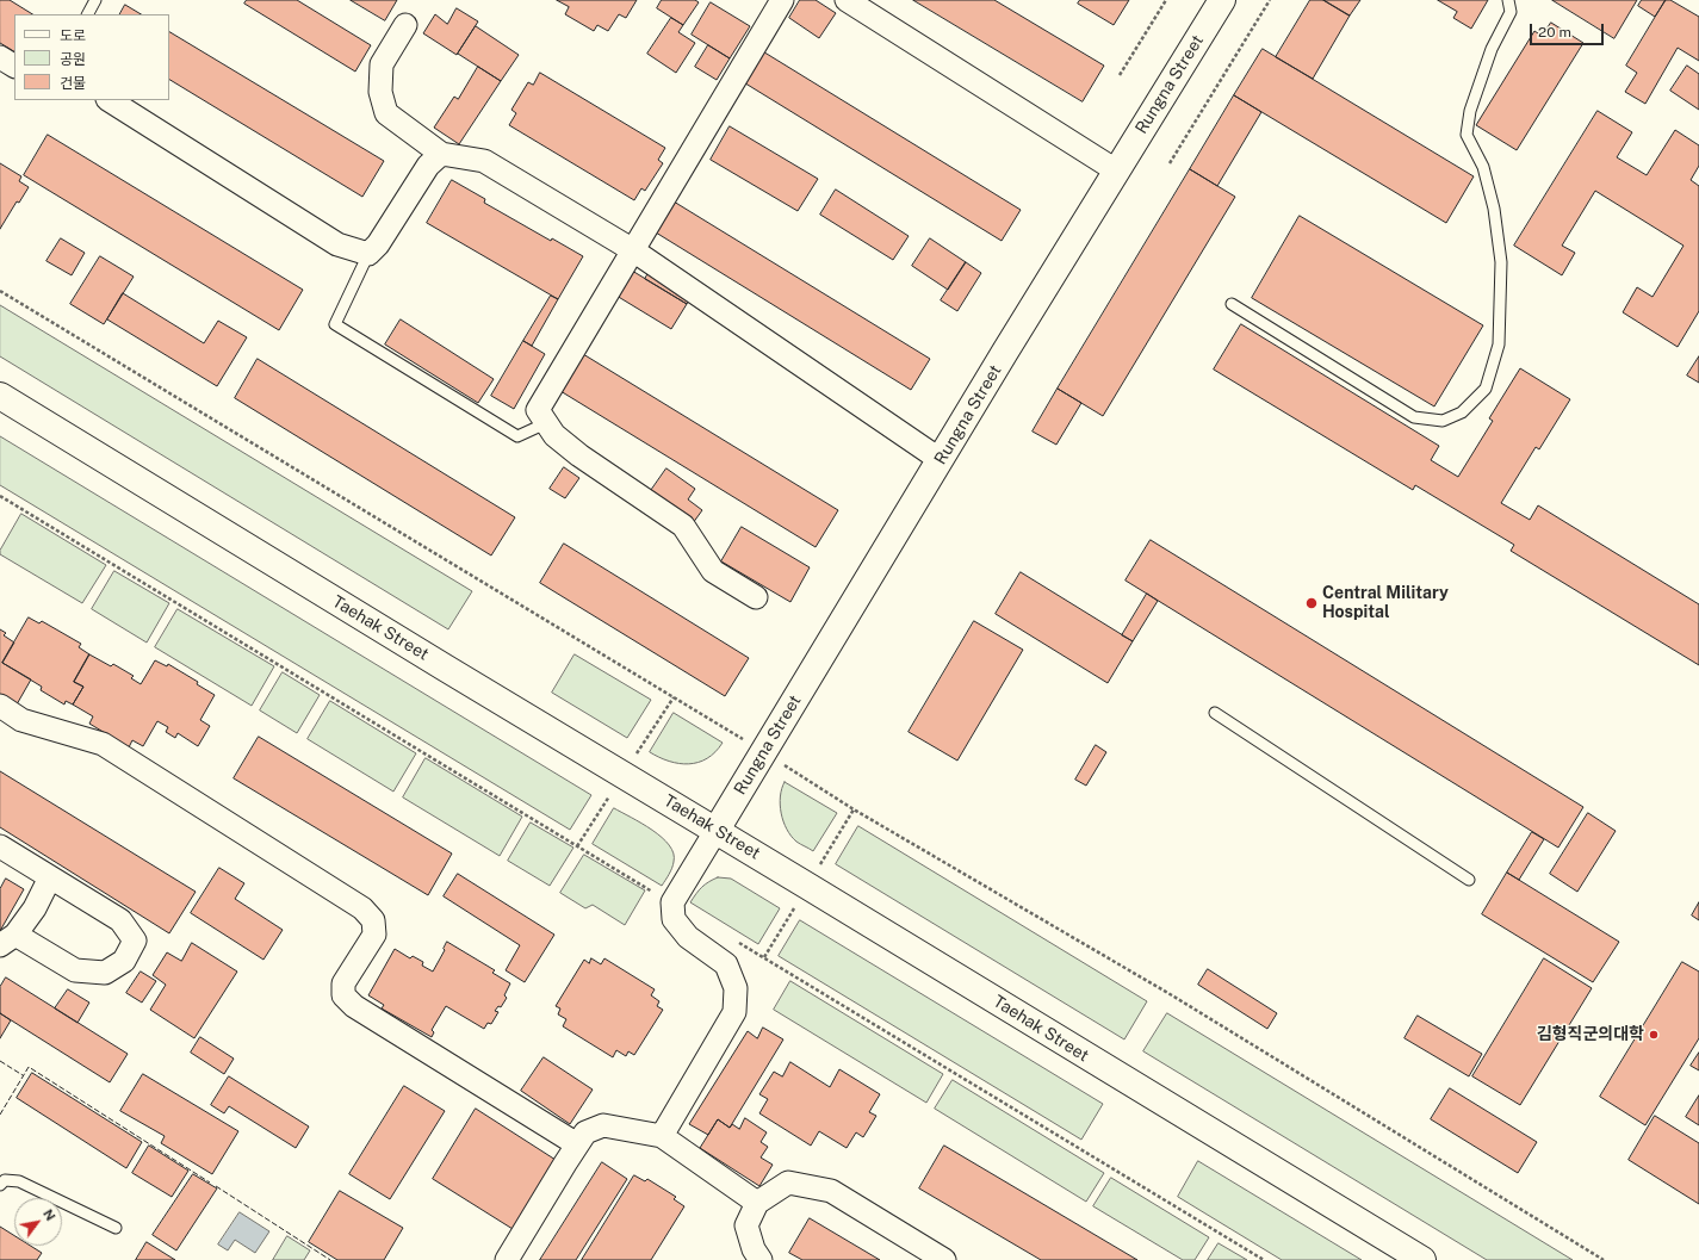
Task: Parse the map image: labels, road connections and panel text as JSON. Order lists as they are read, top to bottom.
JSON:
{
  "streets": {
    "main road": ["Rungna Street", "Taehak Street"]
  },
  "crossings": [
    ["Rungna Street", "Taehak Street"]
  ],
  "places": ["Central Military Hospital", "김형직군의대학"],
  "legend": ["도로", "공원", "건물"],
  "scale_bar": "20 m",
  "north": "top right"
}
